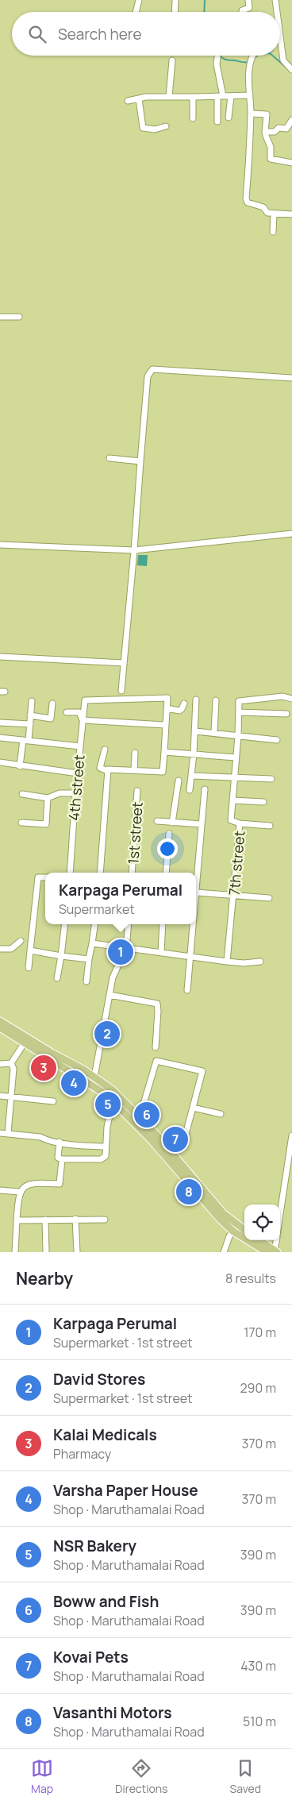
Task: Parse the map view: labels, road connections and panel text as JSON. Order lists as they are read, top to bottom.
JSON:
{
  "streets": {
    "street": ["4th street", "1st street", "7th street"]
  },
  "page": {
    "search": "Search here",
    "popup": ["Karpaga Perumal", "Supermarket"],
    "pins": [
      "1",
      "2",
      "3",
      "4",
      "5",
      "6",
      "7",
      "8"
    ],
    "heading": ["Nearby", "8 results"],
    "list": [
      {
        "mark": "1",
        "name": "Karpaga Perumal",
        "note": "Supermarket · 1st street",
        "value": "170 m"
      },
      {
        "mark": "2",
        "name": "David Stores",
        "note": "Supermarket · 1st street",
        "value": "290 m"
      },
      {
        "mark": "3",
        "name": "Kalai Medicals",
        "note": "Pharmacy",
        "value": "370 m"
      },
      {
        "mark": "4",
        "name": "Varsha Paper House",
        "note": "Shop · Maruthamalai Road",
        "value": "370 m"
      },
      {
        "mark": "5",
        "name": "NSR Bakery",
        "note": "Shop · Maruthamalai Road",
        "value": "390 m"
      },
      {
        "mark": "6",
        "name": "Boww and Fish",
        "note": "Shop · Maruthamalai Road",
        "value": "390 m"
      },
      {
        "mark": "7",
        "name": "Kovai Pets",
        "note": "Shop · Maruthamalai Road",
        "value": "430 m"
      },
      {
        "mark": "8",
        "name": "Vasanthi Motors",
        "note": "Shop · Maruthamalai Road",
        "value": "510 m"
      }
    ],
    "nav": ["Map", "Directions", "Saved"]
  }
}
